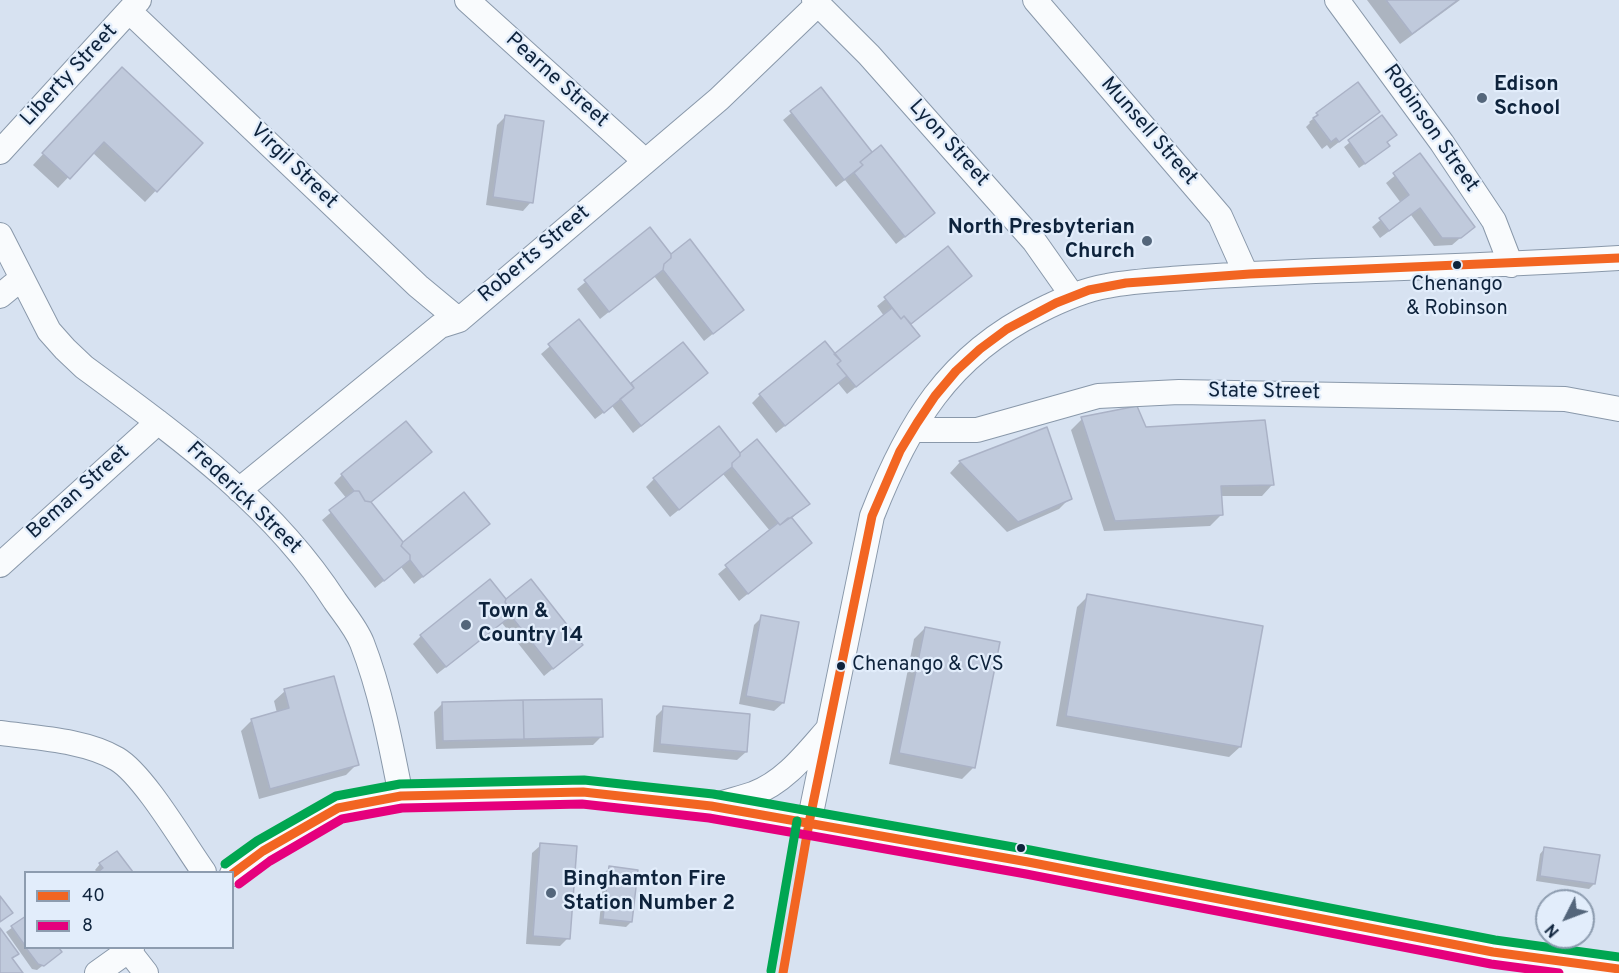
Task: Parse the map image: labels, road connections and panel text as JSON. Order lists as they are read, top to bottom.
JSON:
{
  "streets": {
    "street": [
      "Liberty Street",
      "Pearne Street",
      "Robinson Street",
      "Munsell Street",
      "Lyon Street",
      "Virgil Street",
      "Roberts Street",
      "State Street",
      "Beman Street",
      "Frederick Street"
    ]
  },
  "crossings": [
    ["Liberty Street", "Virgil Street"],
    ["Pearne Street", "Roberts Street"],
    ["Lyon Street", "Roberts Street"],
    ["Virgil Street", "Roberts Street"],
    ["Roberts Street", "Frederick Street"],
    ["Beman Street", "Frederick Street"]
  ],
  "places": [
    "Edison School",
    "North Presbyterian Church",
    "Chenango & Robinson",
    "Town & Country 14",
    "Chenango & CVS",
    "Binghamton Fire Station Number 2"
  ],
  "lines": ["transit line 40", "transit line 8"],
  "legend": ["40", "8"],
  "north": "bottom left"
}
